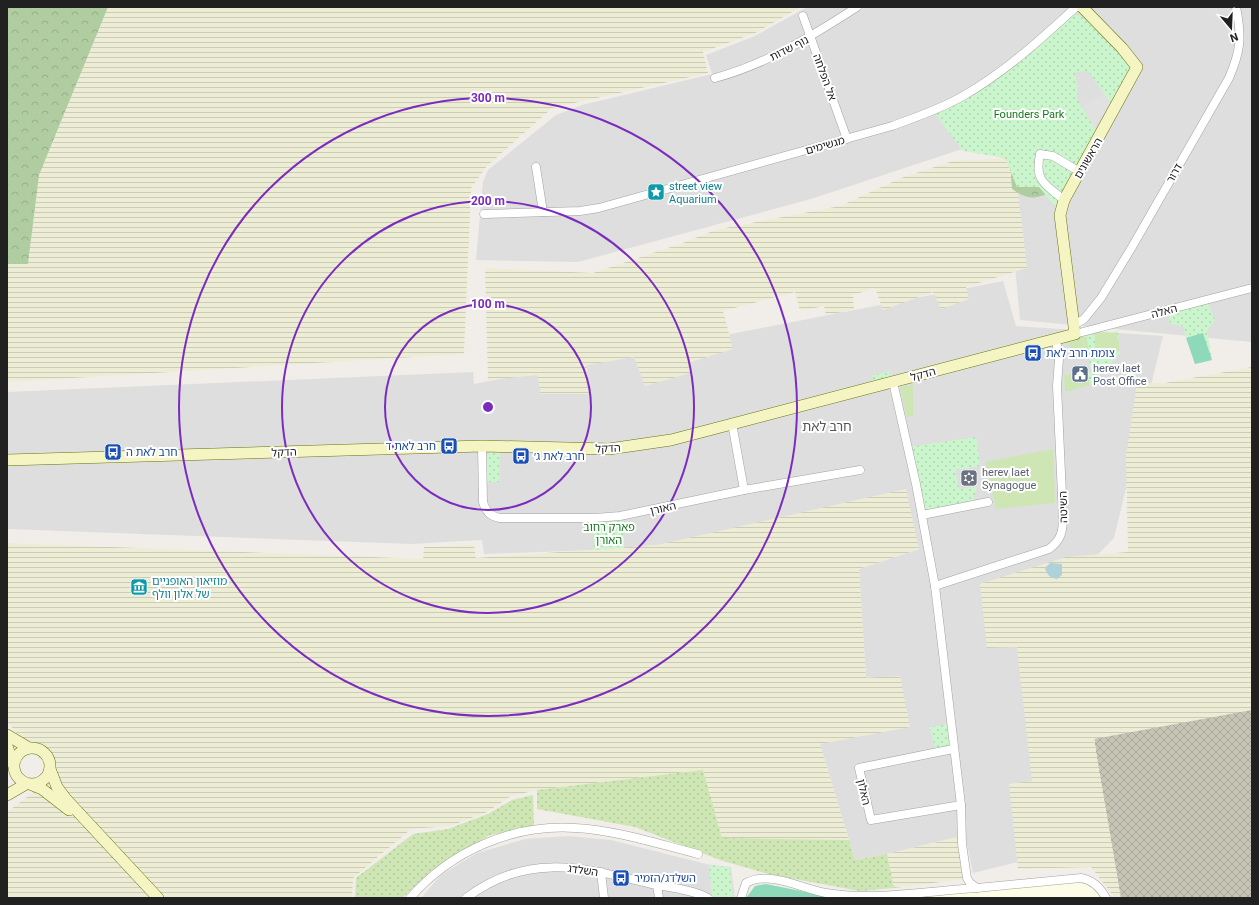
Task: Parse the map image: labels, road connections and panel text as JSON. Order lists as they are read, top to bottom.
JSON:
{
  "streets": {
    "street": [
      "נוף שדות",
      "אל הפלחה",
      "מגשימים",
      "הראשונים",
      "דרור",
      "האלה",
      "הדקל",
      "השיטה",
      "האורן",
      "האלון",
      "השלדג"
    ]
  },
  "crossings": [
    ["נוף שדות", "אל הפלחה"],
    ["אל הפלחה", "מגשימים"],
    ["הראשונים", "דרור"],
    ["הראשונים", "האלה"],
    ["הראשונים", "הדקל"],
    ["דרור", "האלה"],
    ["דרור", "הדקל"],
    ["האלה", "הדקל"],
    ["הדקל", "השיטה"],
    ["הדקל", "האורן"]
  ],
  "districts": ["חרב לאת"],
  "parks": ["Founders Park", "פארק רחוב האורן"],
  "places": {
    "place": ["street view Aquarium"],
    "bus stop": [
      "צומת חרב לאת",
      "חרב לאת ד",
      "חרב לאת ה",
      "חרב לאת ג׳",
      "השלדג/הזמיר"
    ],
    "public building": ["herev laet Post Office"],
    "synagogue": ["herev laet Synagogue"],
    "museum": ["מוזיאון האופניים של אלון וולף"]
  },
  "north": "bottom",
  "rings": ["300 m", "200 m", "100 m"]
}
